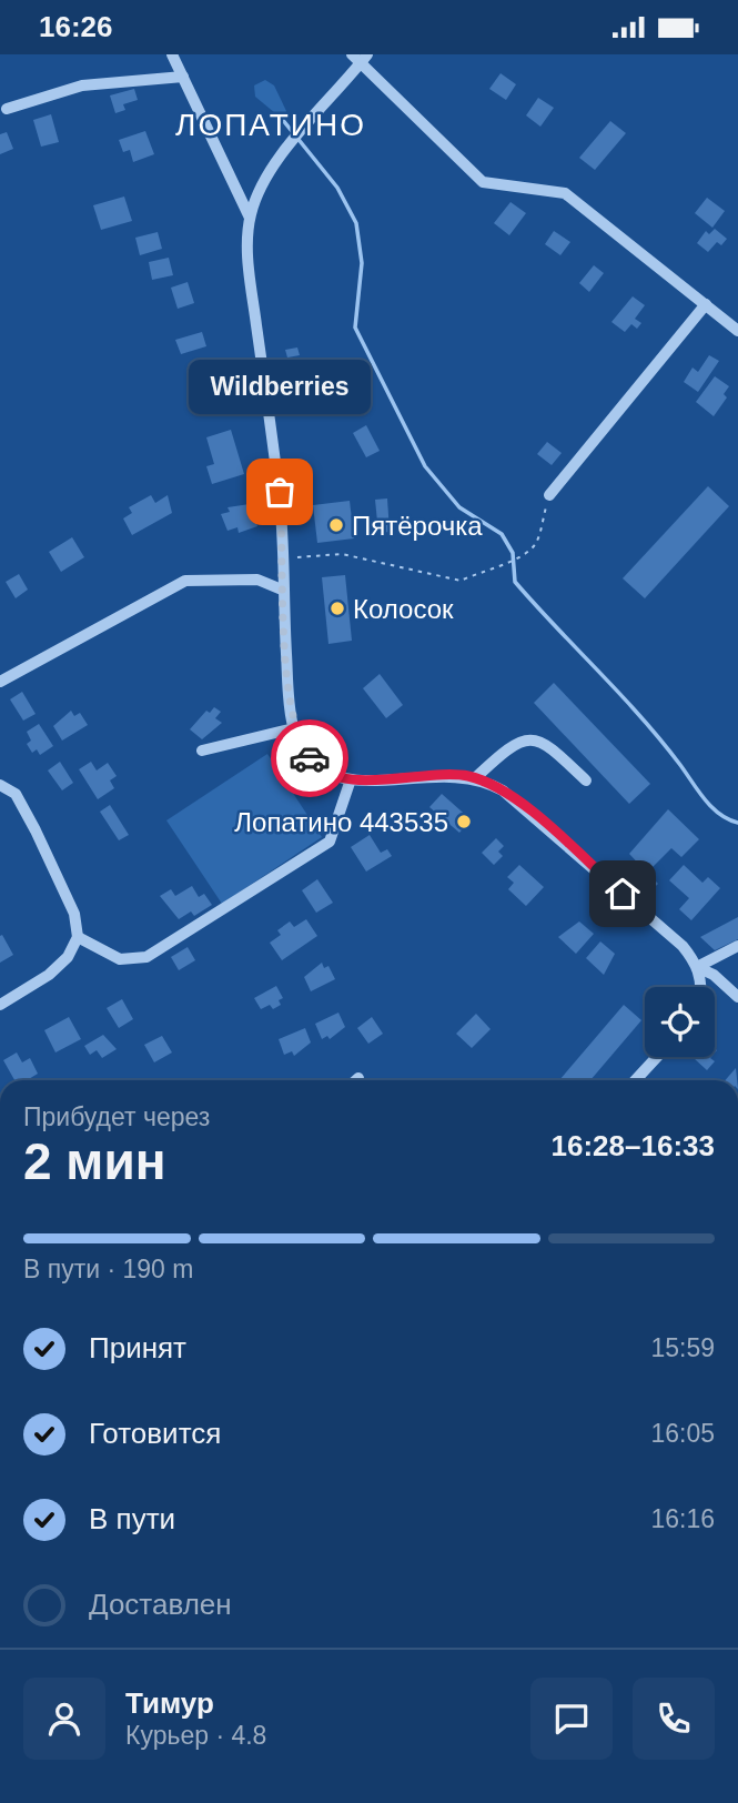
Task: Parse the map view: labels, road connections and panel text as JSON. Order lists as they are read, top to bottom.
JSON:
{
  "districts": ["ЛОПАТИНО"],
  "places": [
    "Wildberries",
    "Пятёрочка",
    "Колосок",
    "Лопатино 443535"
  ],
  "page": {
    "status": "16:26",
    "bubble": "Wildberries",
    "heading": ["2 мин", "Прибудет через", "16:28–16:33"],
    "panel": ["Тимур", "Курьер · 4.8"],
    "bar": "В пути · 190 m",
    "list": [
      ["Принят", "15:59"],
      ["Готовится", "16:05"],
      ["В пути", "16:16"],
      "Доставлен"
    ]
  }
}
